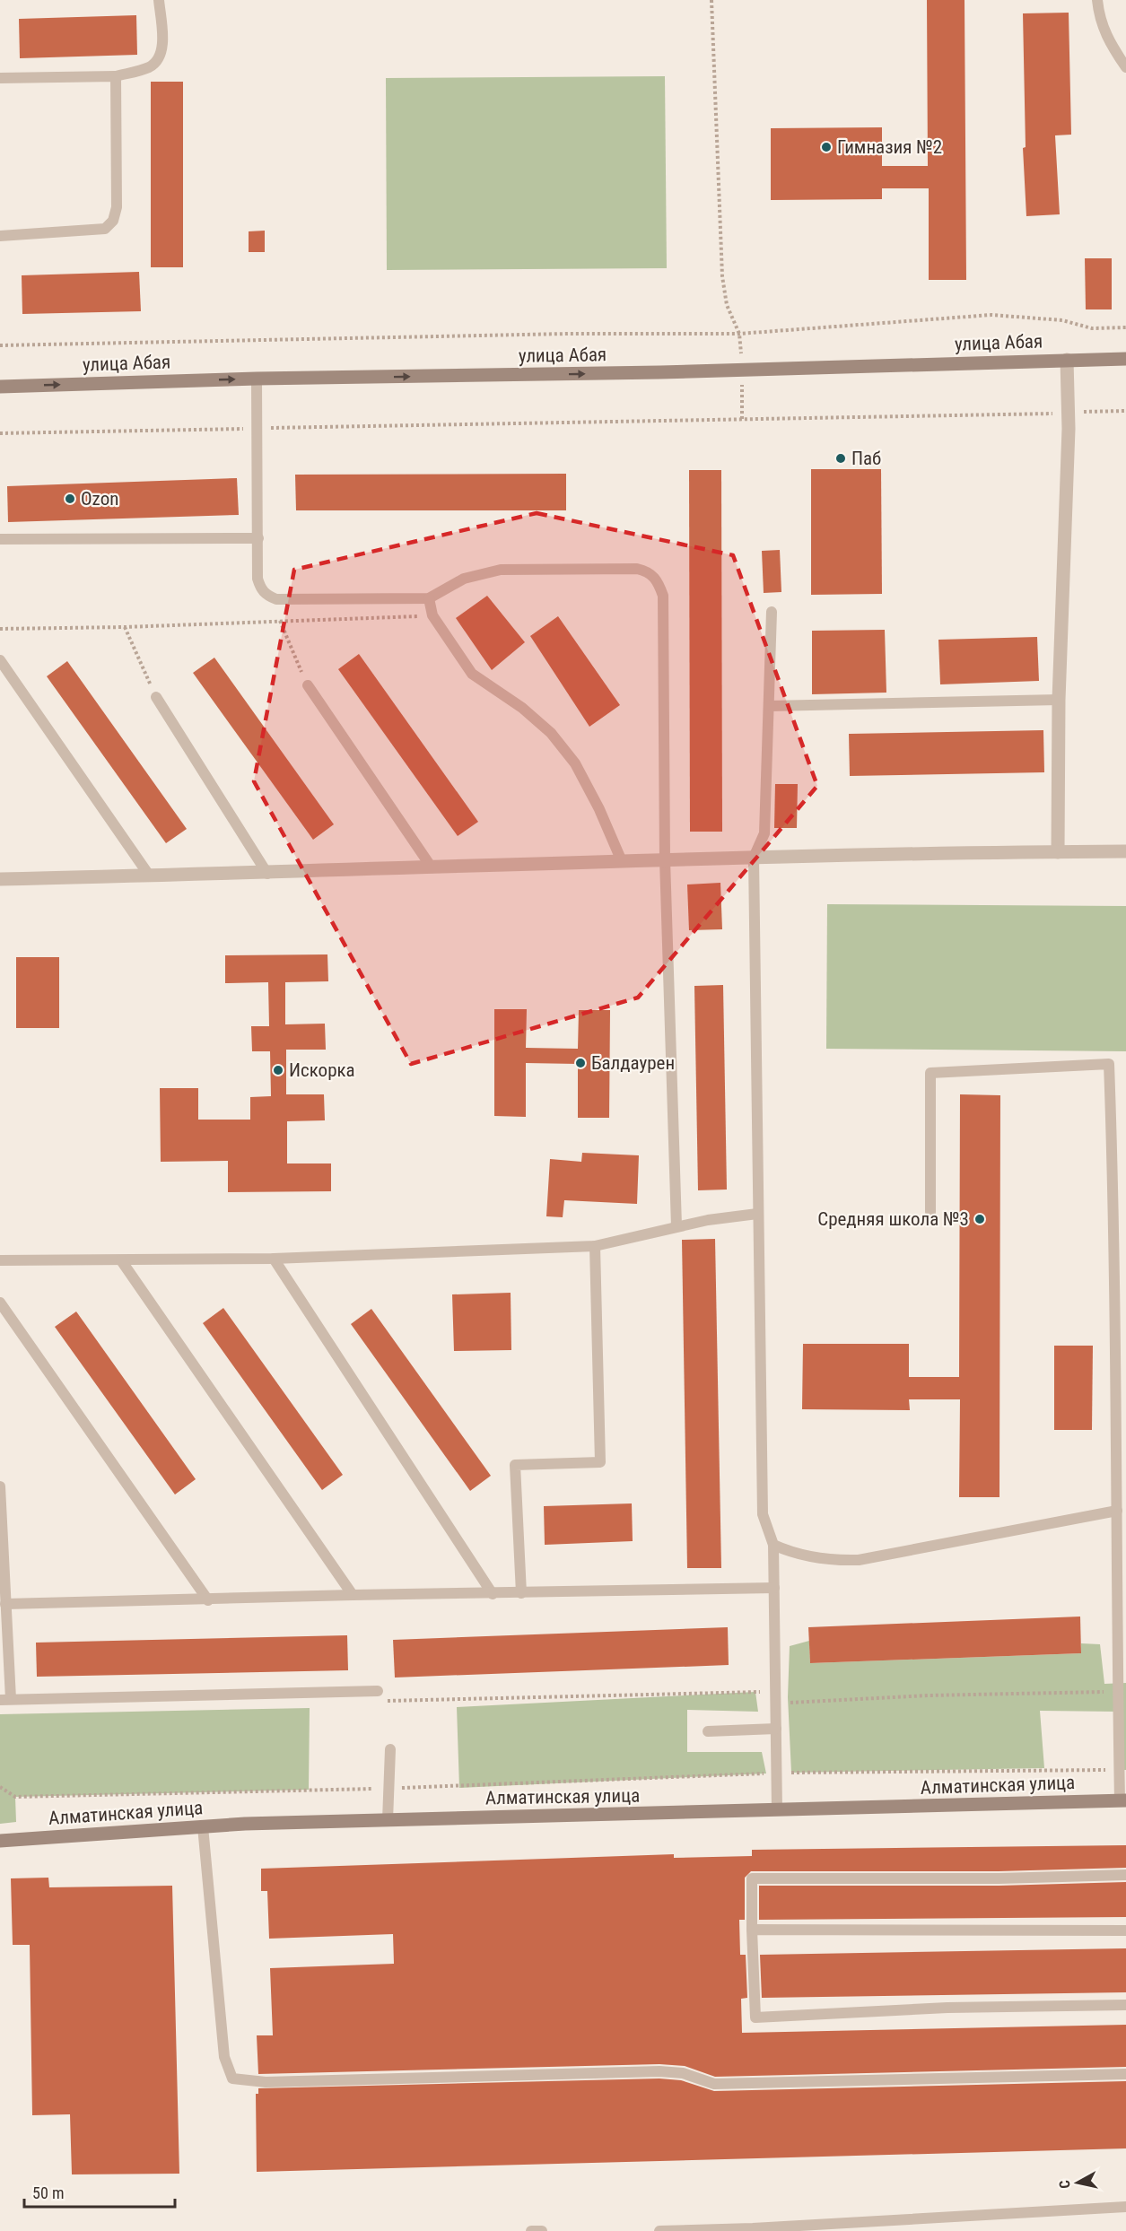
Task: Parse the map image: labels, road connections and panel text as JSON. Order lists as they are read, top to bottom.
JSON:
{
  "streets": {
    "street": ["улица Абая", "Алматинская улица"]
  },
  "one_way": ["улица Абая"],
  "places": [
    "Гимназия №2",
    "Паб",
    "Ozon",
    "Балдаурен",
    "Искоркa",
    "Средняя школа №3"
  ],
  "scale_bar": "50 m",
  "north": "left"
}
